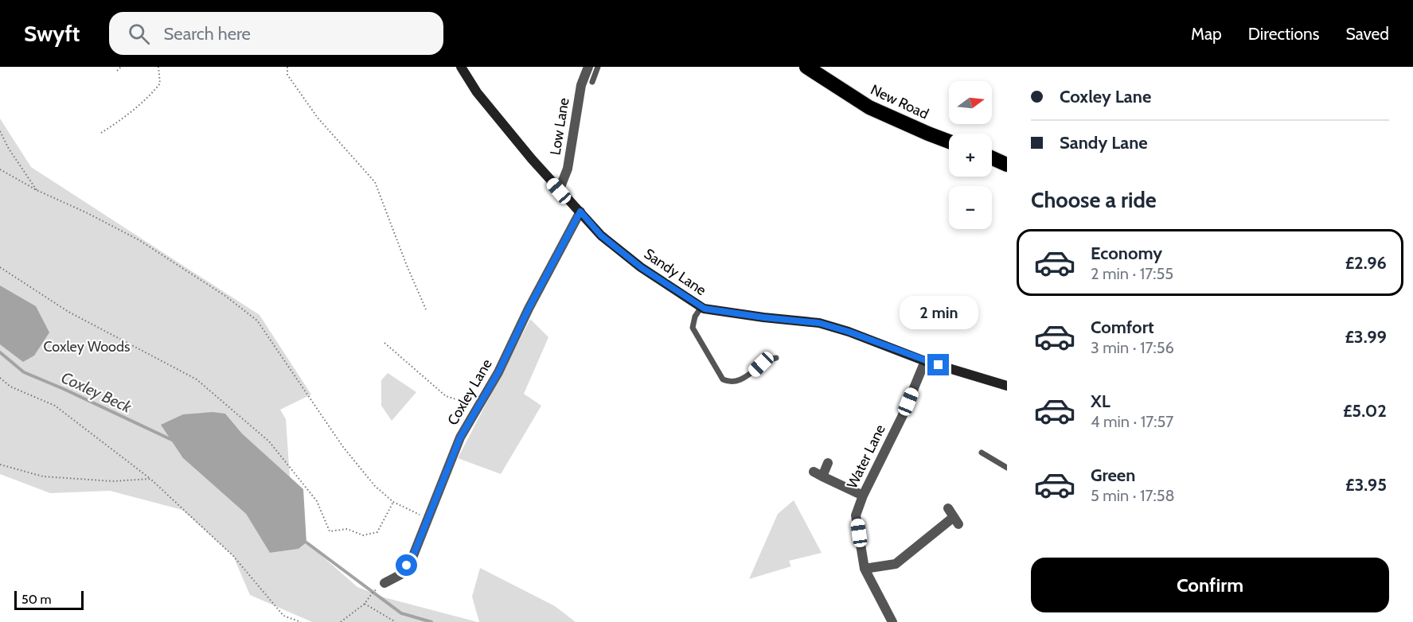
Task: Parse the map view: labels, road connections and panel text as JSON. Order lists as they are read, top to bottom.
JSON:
{
  "streets": {
    "highway": ["New Road"],
    "street": [
      "Low Lane",
      "Sandy Lane",
      "Coxley Lane",
      "Water Lane"
    ]
  },
  "crossings": [
    ["Low Lane", "Sandy Lane"],
    ["Sandy Lane", "Coxley Lane"],
    ["Sandy Lane", "Water Lane"]
  ],
  "water": ["Coxley Beck"],
  "parks": ["Coxley Woods"],
  "scale_bar": "50 m",
  "north": "right",
  "page": {
    "header": "Swyft",
    "search": "Search here",
    "nav": ["Map", "Directions", "Saved"],
    "banner": ["Coxley Lane", "Sandy Lane"],
    "map_buttons": ["+", "−"],
    "heading": "Choose a ride",
    "list": [
      {
        "name": "Economy",
        "note": "2 min · 17:55",
        "value": "£2.96"
      },
      {
        "name": "Comfort",
        "note": "3 min · 17:56",
        "value": "£3.99"
      },
      {
        "name": "XL",
        "note": "4 min · 17:57",
        "value": "£5.02"
      },
      {
        "name": "Green",
        "note": "5 min · 17:58",
        "value": "£3.95"
      }
    ],
    "bubble": "2 min",
    "buttons": "Confirm",
    "scale": "50 m"
  }
}
